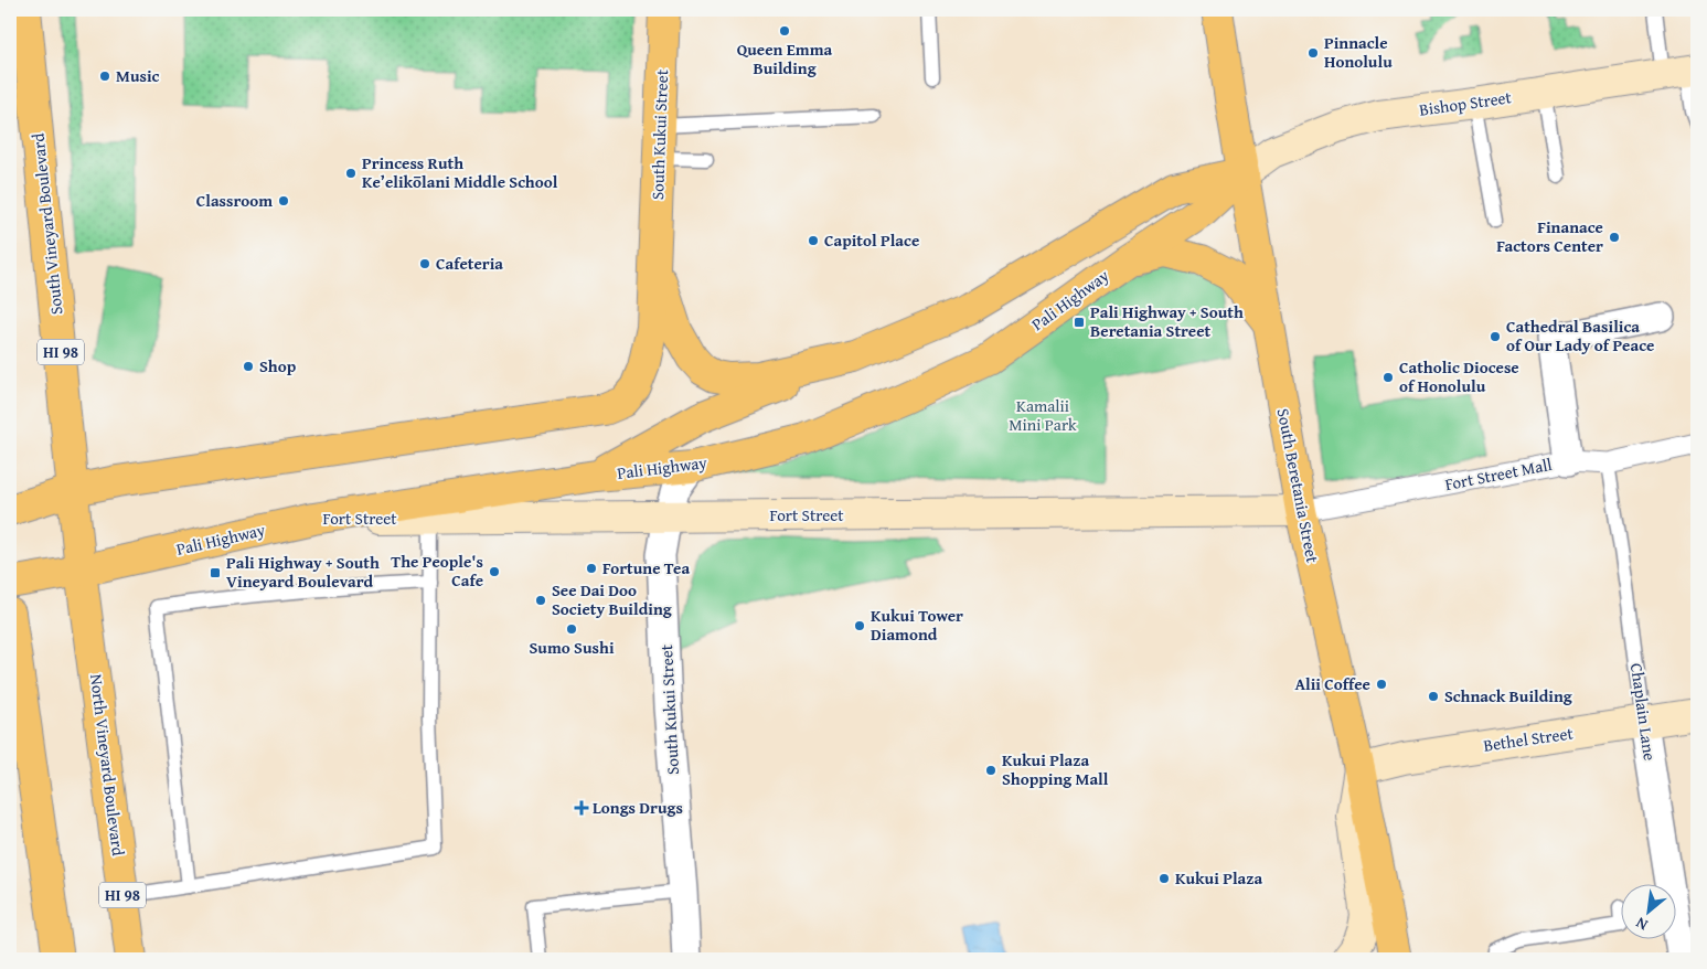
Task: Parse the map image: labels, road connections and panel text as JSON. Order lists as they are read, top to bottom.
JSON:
{
  "streets": {
    "main road": [
      "Bishop Street",
      "South Kukui Street",
      "South Vineyard Boulevard",
      "Pali Highway",
      "HI 98",
      "South Beretania Street",
      "Fort Street",
      "Bethel Street",
      "North Vineyard Boulevard"
    ],
    "street": ["Fort Street Mall", "Chaplain Lane"]
  },
  "crossings": [
    ["Bishop Street", "Pali Highway"],
    ["Bishop Street", "South Beretania Street"],
    ["South Kukui Street", "Pali Highway"],
    ["South Kukui Street", "Fort Street"],
    ["South Vineyard Boulevard", "Pali Highway"],
    ["South Vineyard Boulevard", "North Vineyard Boulevard"],
    ["Pali Highway", "South Beretania Street"],
    ["Pali Highway", "Fort Street"],
    ["Pali Highway", "North Vineyard Boulevard"],
    ["Fort Street Mall", "South Beretania Street"],
    ["Fort Street Mall", "Fort Street"],
    ["Fort Street Mall", "Chaplain Lane"],
    ["South Beretania Street", "Fort Street"],
    ["South Beretania Street", "Bethel Street"],
    ["Chaplain Lane", "Bethel Street"]
  ],
  "parks": ["Kamalii Mini Park"],
  "places": {
    "other": [
      "Queen Emma Building",
      "Pinnacle Honolulu",
      "Music",
      "Princess Ruth Ke’elikōlani Middle School",
      "Classroom",
      "Finanace Factors Center",
      "Capitol Place",
      "Cafeteria",
      "Cathedral Basilica of Our Lady of Peace",
      "Shop",
      "Catholic Diocese of Honolulu",
      "Fortune Tea",
      "The People's Cafe",
      "See Dai Doo Society Building",
      "Kukui Tower Diamond",
      "Sumo Sushi",
      "Alii Coffee",
      "Schnack Building",
      "Kukui Plaza Shopping Mall",
      "Kukui Plaza"
    ],
    "transit": ["Pali Highway + South Beretania Street", "Pali Highway + South Vineyard Boulevard"],
    "health": ["Longs Drugs"]
  },
  "north": "bottom left"
}
